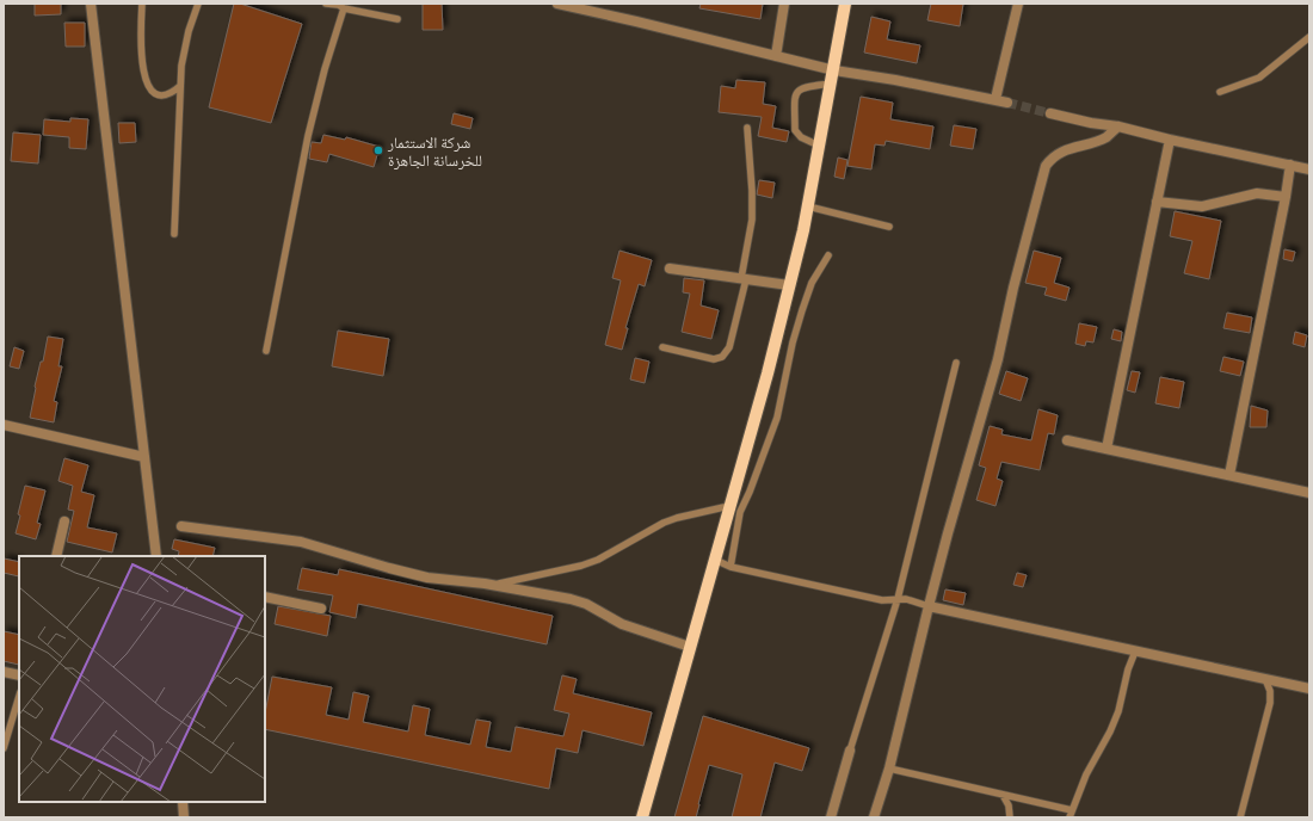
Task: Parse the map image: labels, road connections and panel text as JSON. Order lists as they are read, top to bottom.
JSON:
{
  "places": ["شركة الاستثمار للخرسانة الجاهزة"]
}
